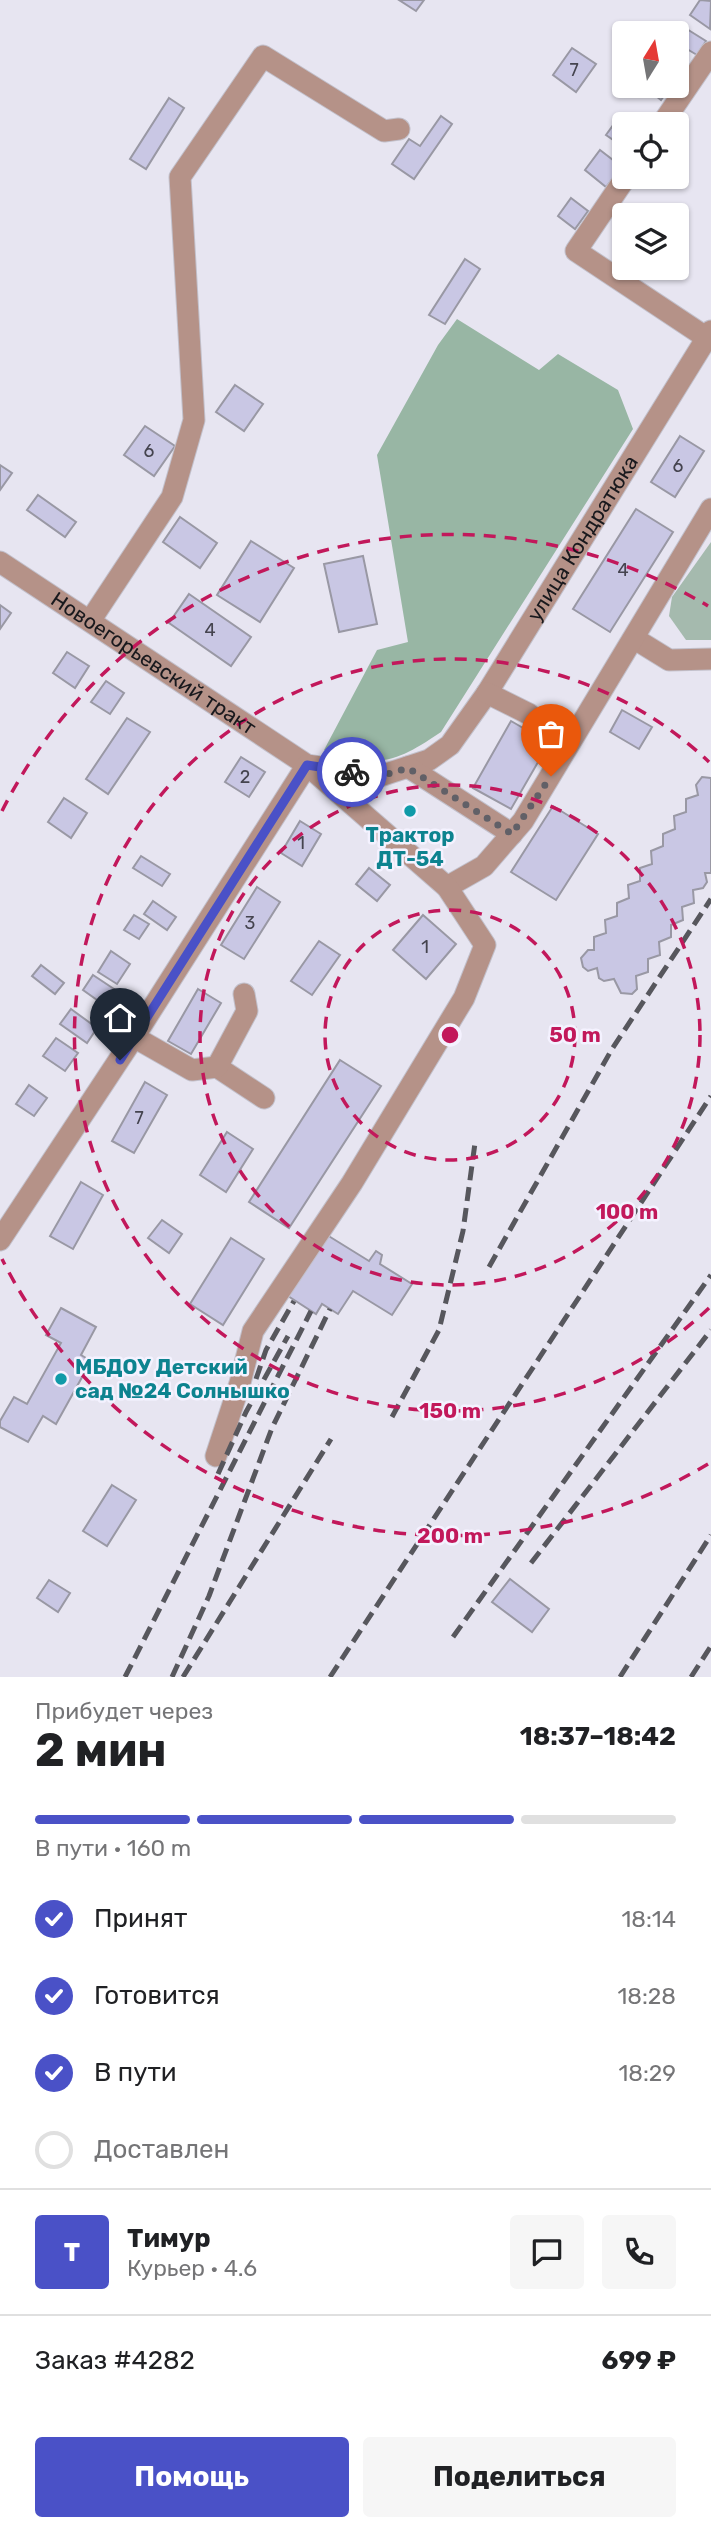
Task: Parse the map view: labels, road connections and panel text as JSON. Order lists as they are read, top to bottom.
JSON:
{
  "streets": {
    "street": ["улица Кондратюка", "Новоегорьевский тракт"]
  },
  "crossings": [
    ["улица Кондратюка", "Новоегорьевский тракт"]
  ],
  "places": ["Трактор ДТ-54", "МБДОУ Детский сад №24 Солнышко"],
  "house_numbers": [
    "7",
    "6",
    "6",
    "4",
    "4",
    "2",
    "1",
    "3",
    "1",
    "7"
  ],
  "north": "top",
  "page": {
    "heading": ["2 мин", "Прибудет через", "18:37–18:42"],
    "panel": [
      "Тимур",
      "Курьер · 4.6",
      "Заказ #4282",
      "699 ₽"
    ],
    "bar": "В пути · 160 m",
    "list": [
      ["Принят", "18:14"],
      ["Готовится", "18:28"],
      ["В пути", "18:29"],
      "Доставлен"
    ],
    "round": "Т",
    "buttons": ["Помощь", "Поделиться"]
  },
  "rings": [
    "50 m",
    "100 m",
    "150 m",
    "200 m"
  ]
}
